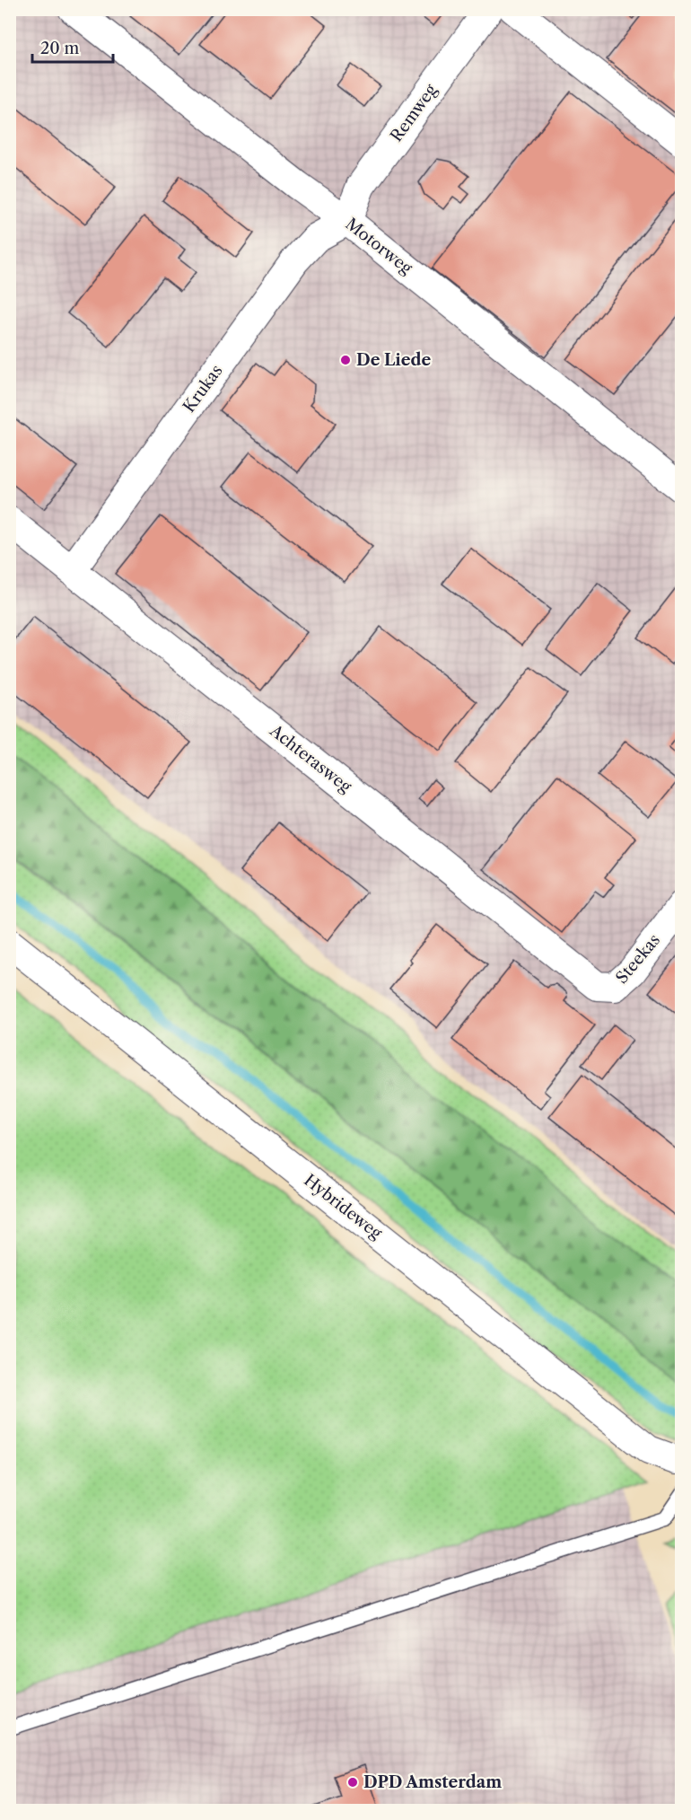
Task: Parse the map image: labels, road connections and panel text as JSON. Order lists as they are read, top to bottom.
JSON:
{
  "streets": {
    "street": [
      "Remweg",
      "Motorweg",
      "Krukas",
      "Achterasweg",
      "Steekas",
      "Hybrideweg"
    ]
  },
  "crossings": [
    ["Remweg", "Motorweg"],
    ["Remweg", "Krukas"],
    ["Motorweg", "Krukas"],
    ["Krukas", "Achterasweg"],
    ["Achterasweg", "Steekas"]
  ],
  "places": ["De Liede", "DPD Amsterdam"],
  "scale_bar": "20 m"
}
